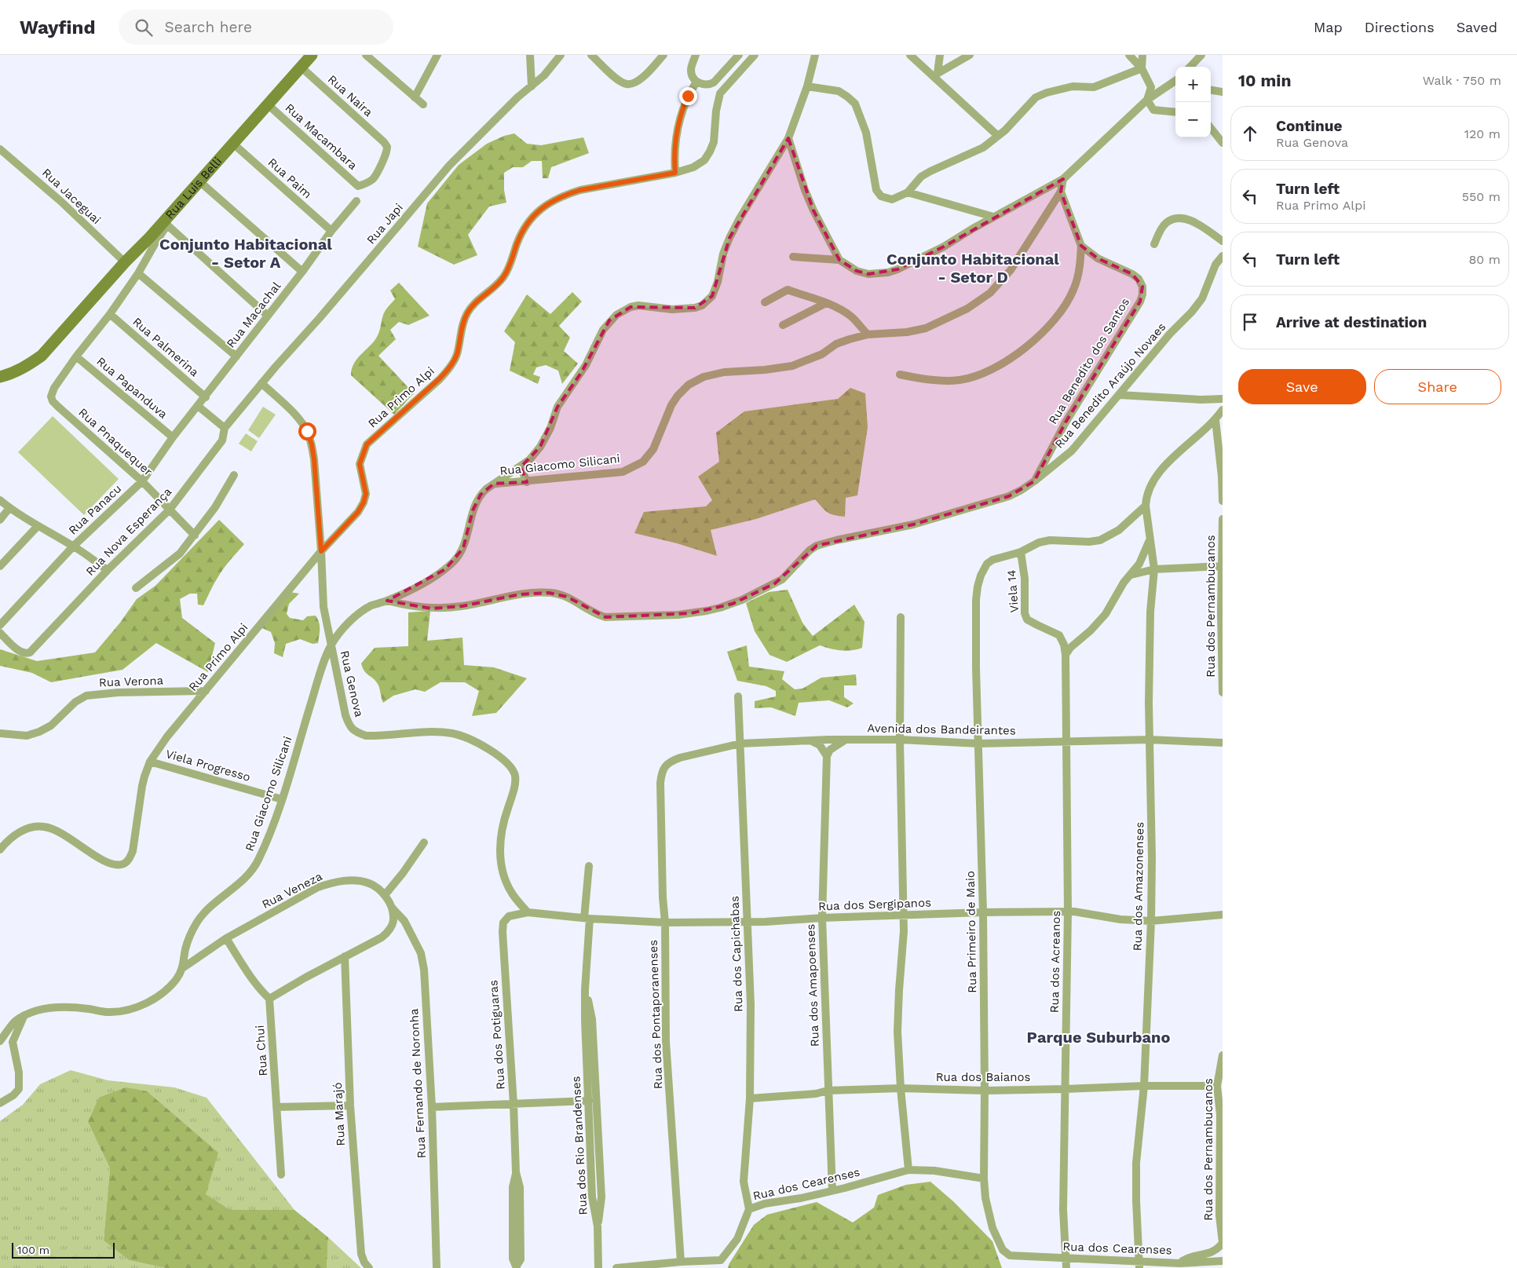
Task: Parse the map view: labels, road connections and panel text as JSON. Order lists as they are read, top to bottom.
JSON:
{
  "streets": {
    "street": [
      "Rua Naira",
      "Rua Macambara",
      "Rua Paim",
      "Rua Luis Belli",
      "Rua Jaceguai",
      "Rua Japi",
      "Rua Macachal",
      "Rua Palmerina",
      "Rua Benedito dos Santos",
      "Rua Benedito Araújo Novaes",
      "Rua Papanduva",
      "Rua Primo Alpi",
      "Rua Pnaquequer",
      "Rua Giacomo Silicani",
      "Rua Panacu",
      "Rua Nova Esperança",
      "Viela 14",
      "Rua dos Pernambucanos",
      "Rua Verona",
      "Rua Genova",
      "Avenida dos Bandeirantes",
      "Viela Progresso",
      "Rua dos Amazonenses",
      "Rua Veneza",
      "Rua dos Sergipanos",
      "Rua Primeiro de Maio",
      "Rua dos Capichabas",
      "Rua dos Acreanos",
      "Rua dos Amapoenses",
      "Rua dos Pontaporanenses",
      "Rua dos Potiguaras",
      "Rua Chui",
      "Rua dos Baianos",
      "Rua Fernando de Noronha",
      "Rua Marajó",
      "Rua dos Rio Brandenses",
      "Rua dos Cearenses"
    ]
  },
  "crossings": [
    ["Rua Naira", "Rua Macambara"],
    ["Rua Naira", "Rua Luis Belli"],
    ["Rua Macambara", "Rua Luis Belli"],
    ["Rua Paim", "Rua Luis Belli"],
    ["Rua Paim", "Rua Macachal"],
    ["Rua Luis Belli", "Rua Jaceguai"],
    ["Rua Japi", "Rua Nova Esperança"],
    ["Rua Japi", "Rua Genova"],
    ["Rua Macachal", "Rua Palmerina"],
    ["Rua Macachal", "Rua Panacu"],
    ["Rua Benedito dos Santos", "Rua Benedito Araújo Novaes"],
    ["Rua Benedito Araújo Novaes", "Rua Giacomo Silicani"],
    ["Rua Papanduva", "Rua Pnaquequer"],
    ["Rua Papanduva", "Rua Panacu"],
    ["Rua Primo Alpi", "Rua Verona"],
    ["Rua Primo Alpi", "Rua Genova"],
    ["Rua Primo Alpi", "Viela Progresso"],
    ["Rua Pnaquequer", "Rua Panacu"],
    ["Rua Pnaquequer", "Rua Nova Esperança"],
    ["Rua Giacomo Silicani", "Rua Genova"],
    ["Rua Giacomo Silicani", "Viela Progresso"],
    ["Rua Giacomo Silicani", "Rua Veneza"],
    ["Rua Nova Esperança", "Rua Genova"],
    ["Viela 14", "Rua Primeiro de Maio"],
    ["Viela 14", "Rua dos Acreanos"],
    ["Rua dos Pernambucanos", "Rua dos Baianos"],
    ["Rua Genova", "Rua dos Sergipanos"],
    ["Rua Genova", "Rua dos Potiguaras"],
    ["Avenida dos Bandeirantes", "Rua dos Amazonenses"],
    ["Avenida dos Bandeirantes", "Rua Primeiro de Maio"],
    ["Avenida dos Bandeirantes", "Rua dos Capichabas"],
    ["Avenida dos Bandeirantes", "Rua dos Acreanos"],
    ["Avenida dos Bandeirantes", "Rua dos Pontaporanenses"],
    ["Rua dos Amazonenses", "Rua dos Sergipanos"],
    ["Rua dos Amazonenses", "Rua dos Baianos"],
    ["Rua dos Amazonenses", "Rua dos Cearenses"],
    ["Rua Veneza", "Rua Chui"],
    ["Rua Veneza", "Rua Fernando de Noronha"],
    ["Rua Veneza", "Rua Marajó"],
    ["Rua dos Sergipanos", "Rua Primeiro de Maio"],
    ["Rua dos Sergipanos", "Rua dos Capichabas"],
    ["Rua dos Sergipanos", "Rua dos Acreanos"],
    ["Rua dos Sergipanos", "Rua dos Amapoenses"],
    ["Rua dos Sergipanos", "Rua dos Pontaporanenses"],
    ["Rua dos Sergipanos", "Rua dos Potiguaras"],
    ["Rua Primeiro de Maio", "Rua dos Baianos"],
    ["Rua Primeiro de Maio", "Rua dos Cearenses"],
    ["Rua dos Capichabas", "Rua dos Baianos"],
    ["Rua dos Capichabas", "Rua dos Cearenses"],
    ["Rua dos Acreanos", "Rua dos Baianos"],
    ["Rua dos Acreanos", "Rua dos Cearenses"],
    ["Rua dos Amapoenses", "Rua dos Baianos"],
    ["Rua dos Amapoenses", "Rua dos Cearenses"],
    ["Rua dos Pontaporanenses", "Rua dos Cearenses"]
  ],
  "districts": ["Conjunto Habitacional - Setor A", "Conjunto Habitacional - Setor D", "Parque Suburbano"],
  "scale_bar": "100 m",
  "page": {
    "header": "Wayfind",
    "search": "Search here",
    "nav": ["Map", "Directions", "Saved"],
    "heading": ["10 min", "Walk · 750 m"],
    "map_buttons": ["+", "−"],
    "list": [
      ["Continue", "Rua Genova", "120 m"],
      ["Turn left", "Rua Primo Alpi", "550 m"],
      ["Turn left", "80 m"],
      "Arrive at destination"
    ],
    "buttons": ["Save", "Share"],
    "scale": "100 m"
  }
}
